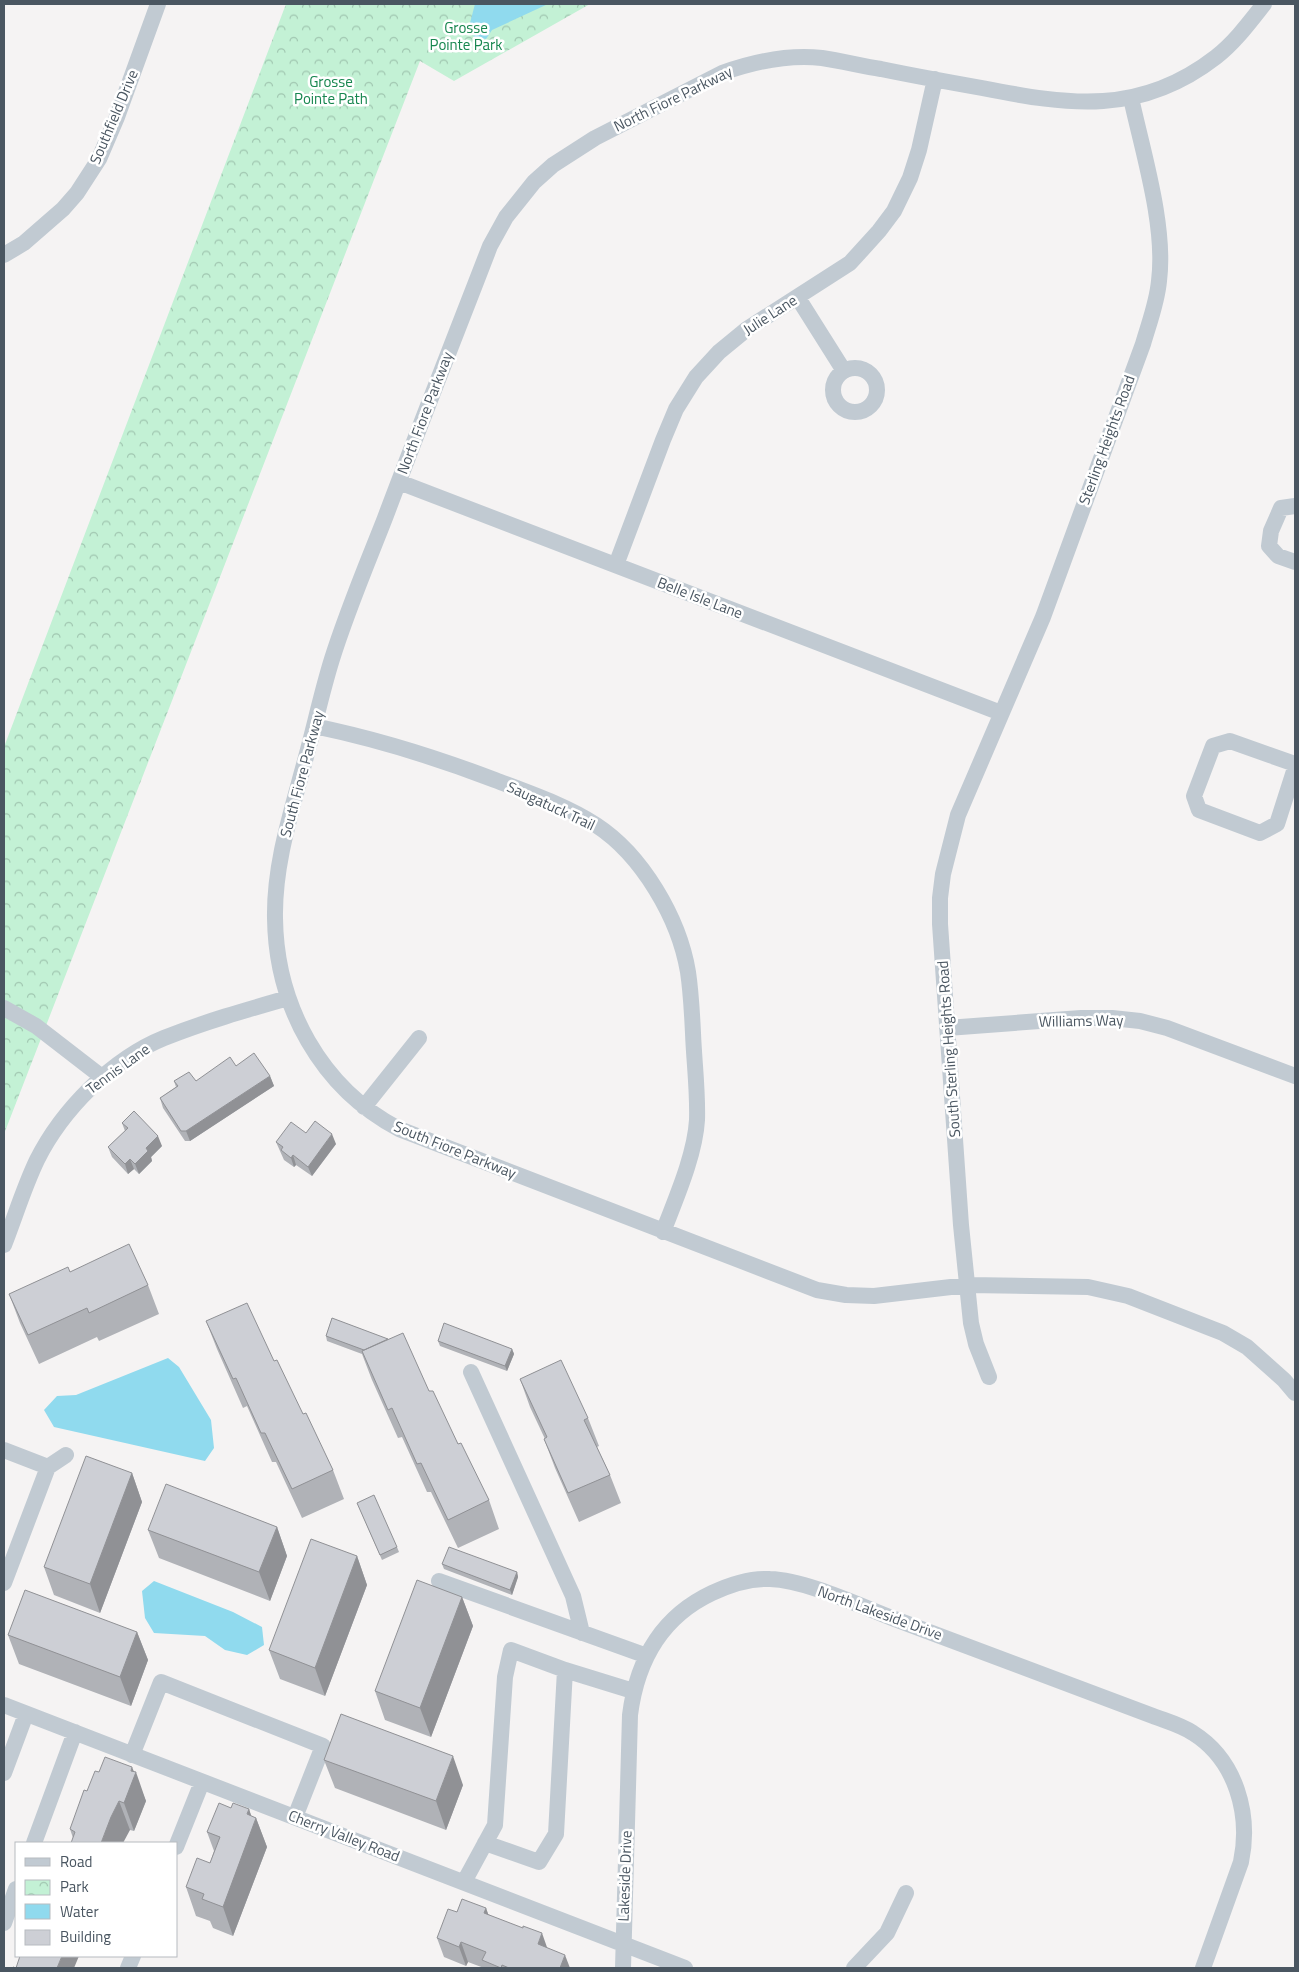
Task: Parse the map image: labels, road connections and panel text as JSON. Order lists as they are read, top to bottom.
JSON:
{
  "streets": {
    "street": [
      "North Fiore Parkway",
      "Southfield Drive",
      "Julie Lane",
      "Sterling Heights Road",
      "Belle Isle Lane",
      "South Fiore Parkway",
      "Saugatuck Trail",
      "Williams Way",
      "South Sterling Heights Road",
      "Tennis Lane",
      "North Lakeside Drive",
      "Cherry Valley Road",
      "Lakeside Drive"
    ]
  },
  "crossings": [
    ["North Fiore Parkway", "Julie Lane"],
    ["North Fiore Parkway", "Sterling Heights Road"],
    ["North Fiore Parkway", "Belle Isle Lane"],
    ["North Fiore Parkway", "South Fiore Parkway"],
    ["Julie Lane", "Belle Isle Lane"],
    ["Sterling Heights Road", "Belle Isle Lane"],
    ["Sterling Heights Road", "South Sterling Heights Road"],
    ["South Fiore Parkway", "Saugatuck Trail"],
    ["South Fiore Parkway", "South Sterling Heights Road"],
    ["South Fiore Parkway", "Tennis Lane"],
    ["Williams Way", "South Sterling Heights Road"],
    ["North Lakeside Drive", "Lakeside Drive"],
    ["Cherry Valley Road", "Lakeside Drive"]
  ],
  "parks": ["Grosse Pointe Park", "Grosse Pointe Path"],
  "legend": [
    "Road",
    "Park",
    "Water",
    "Building"
  ]
}
